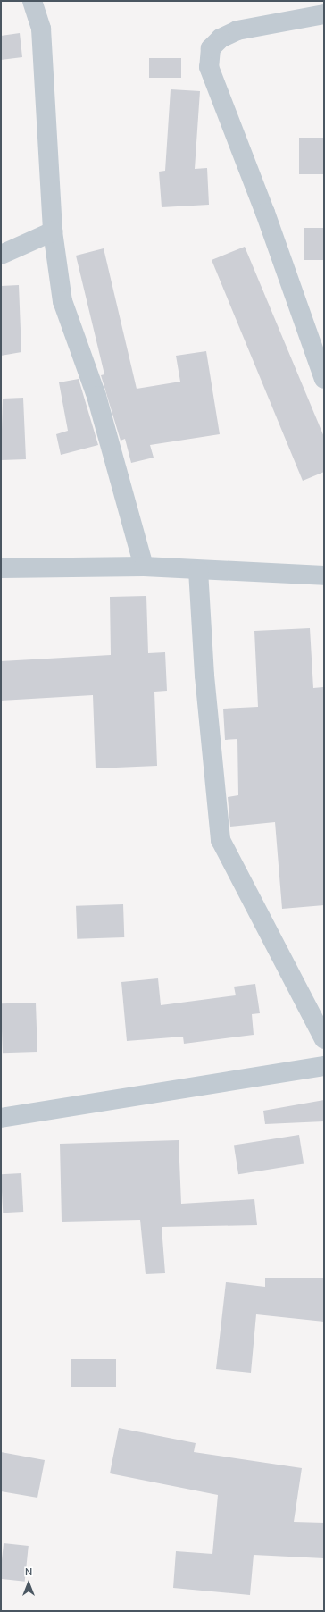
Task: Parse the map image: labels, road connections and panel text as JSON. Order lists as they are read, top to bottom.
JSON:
{
  "north": "top"
}
